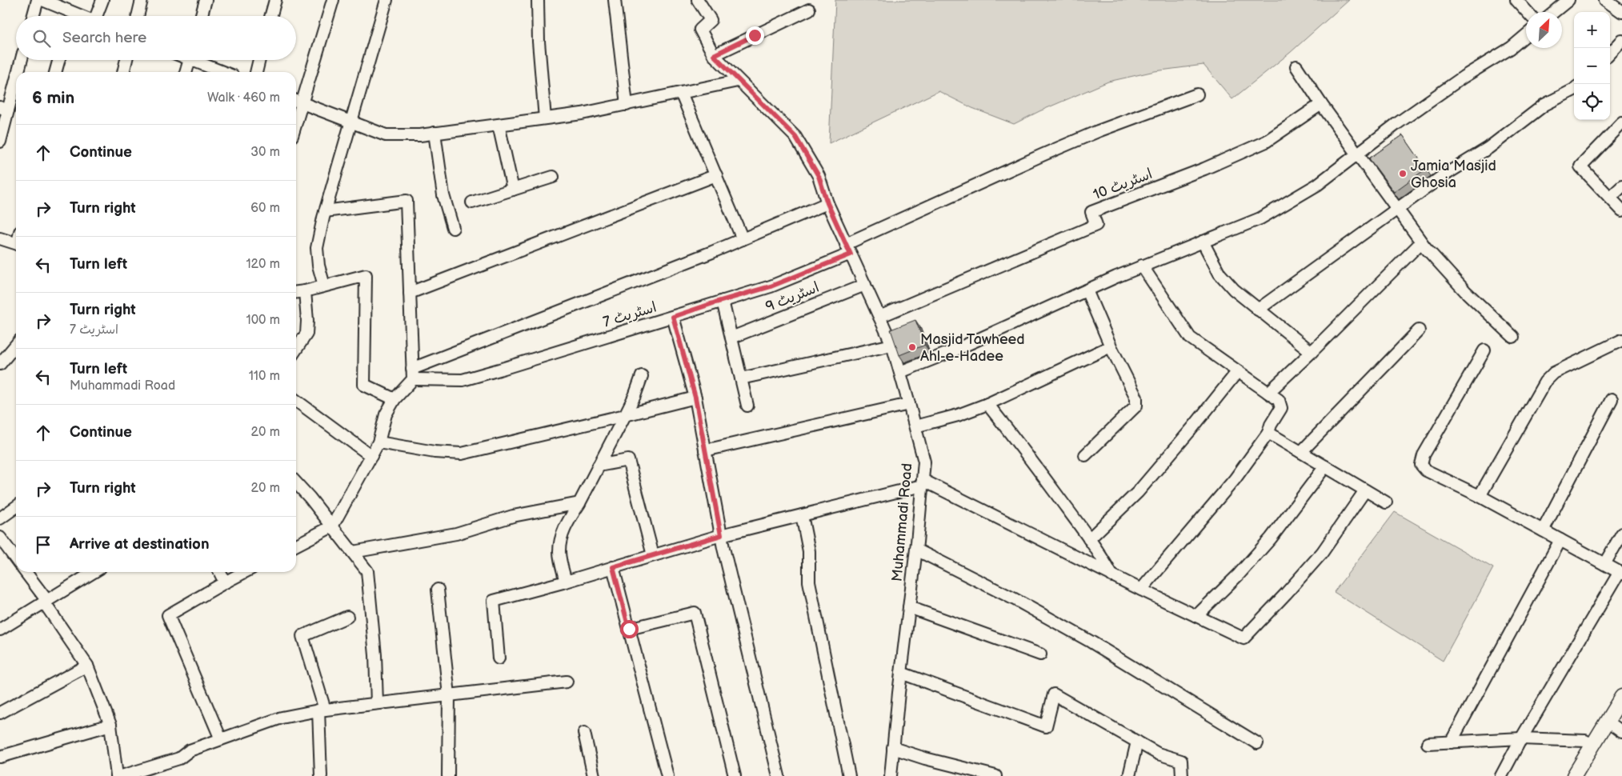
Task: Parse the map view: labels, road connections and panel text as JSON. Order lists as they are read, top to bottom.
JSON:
{
  "streets": {
    "street": [
      "اسٹریٹ 10",
      "اسٹریٹ 9",
      "اسٹریٹ 7",
      "Muhammadi Road"
    ]
  },
  "crossings": [
    ["اسٹریٹ 10", "Muhammadi Road"],
    ["اسٹریٹ 9", "Muhammadi Road"],
    ["اسٹریٹ 7", "Muhammadi Road"]
  ],
  "places": ["Jamia Masjid Ghosia", "Masjid Tawheed Ahl-e-Hadee"],
  "north": "top right",
  "page": {
    "map_buttons": ["+", "−"],
    "search": "Search here",
    "heading": ["6 min", "Walk · 460 m"],
    "list": [
      ["Continue", "30 m"],
      ["Turn right", "60 m"],
      ["Turn left", "120 m"],
      ["Turn right", "اسٹریٹ 7", "100 m"],
      ["Turn left", "Muhammadi Road", "110 m"],
      ["Continue", "20 m"],
      ["Turn right", "20 m"],
      "Arrive at destination"
    ]
  }
}
